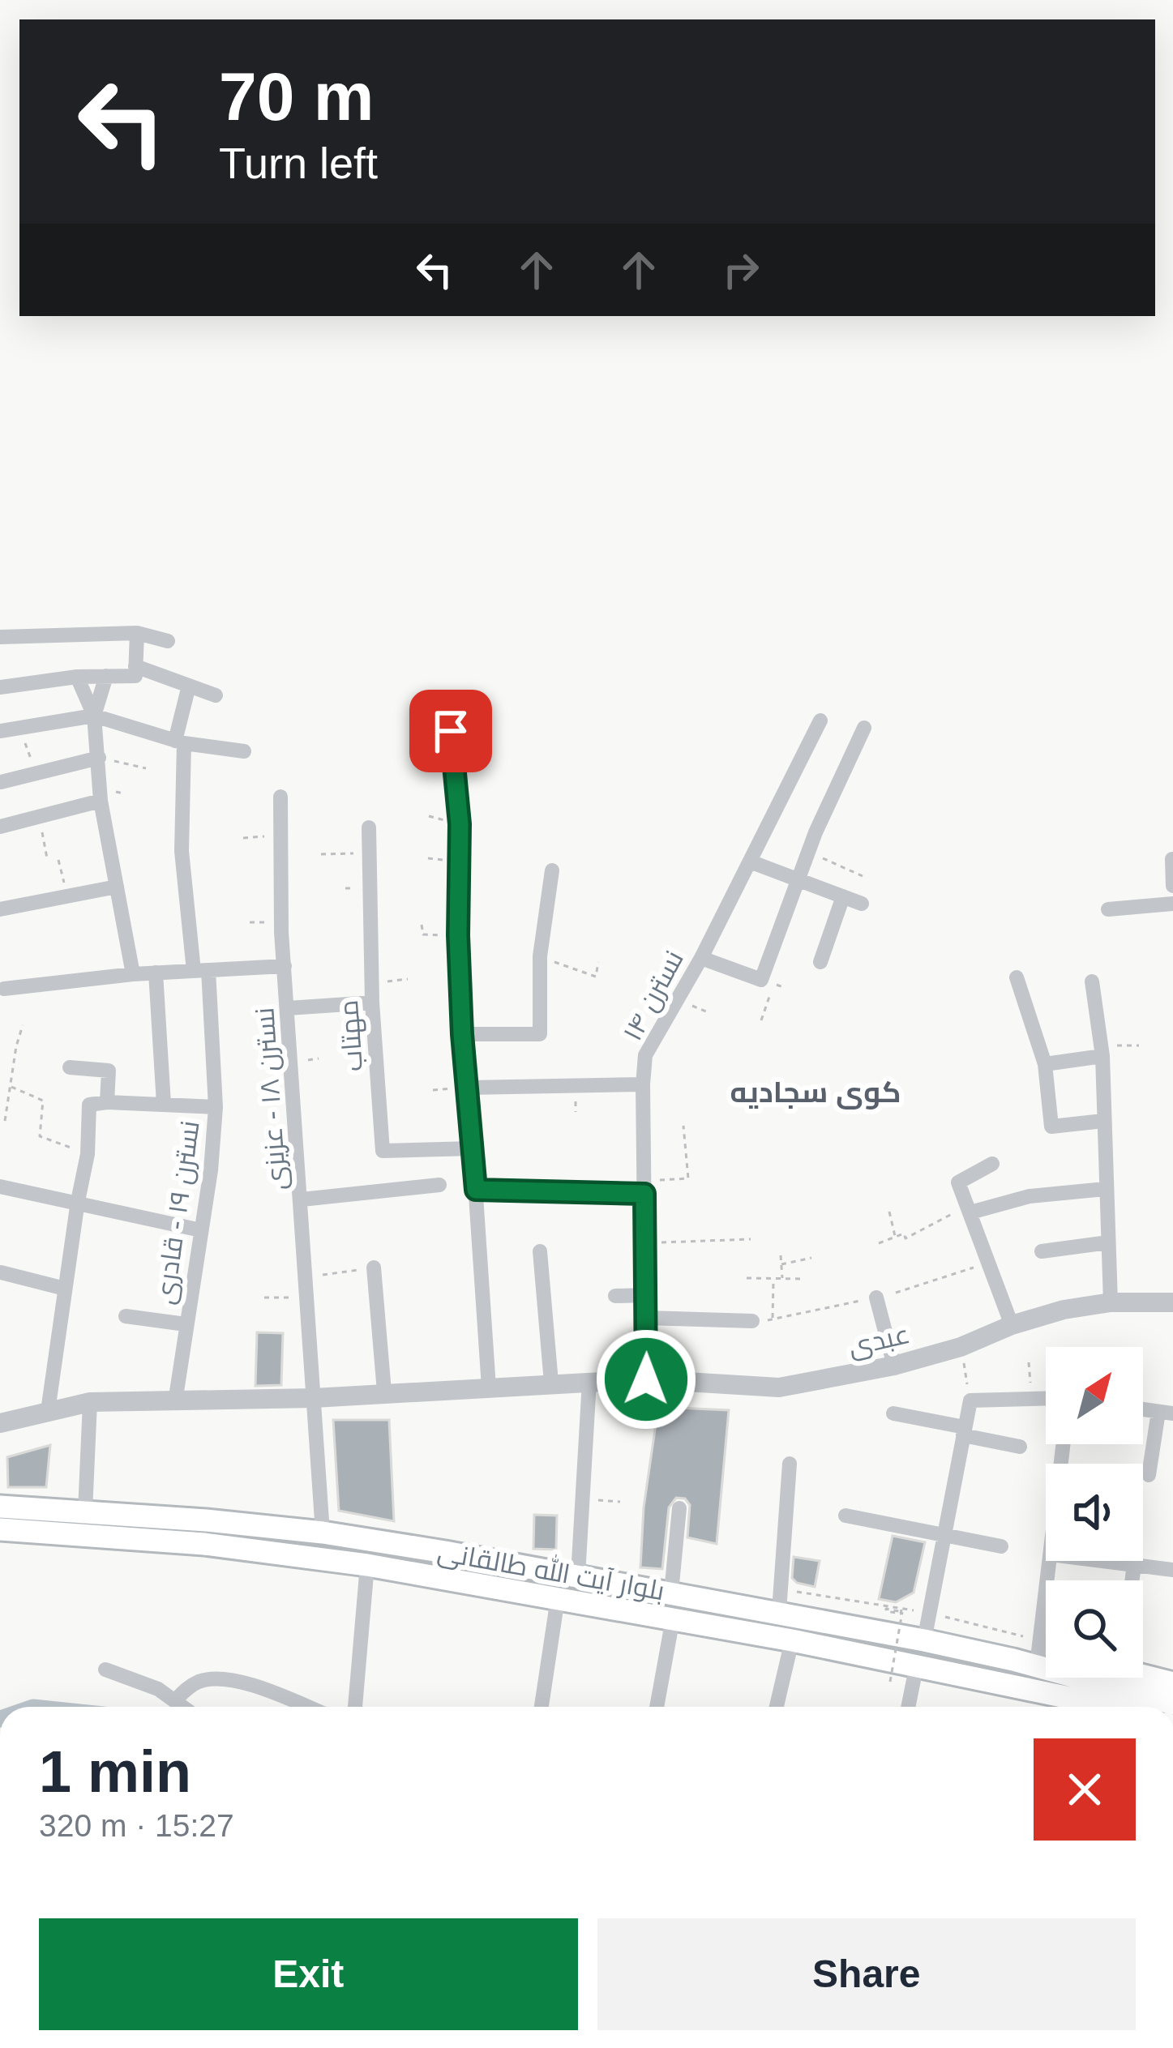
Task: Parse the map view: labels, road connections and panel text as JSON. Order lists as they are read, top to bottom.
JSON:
{
  "streets": {
    "main road": ["بلوار آیت الله طالقانی"],
    "street": [
      "نسترن ۱۴",
      "مهتاب",
      "نسترن ۱۸ - عزیزی",
      "نسترن ۱۹ - قادری",
      "عبدی"
    ]
  },
  "crossings": [
    ["نسترن ۱۴", "عبدی"],
    ["نسترن ۱۸ - عزیزی", "عبدی"],
    ["نسترن ۱۸ - عزیزی", "بلوار آیت الله طالقانی"],
    ["نسترن ۱۹ - قادری", "عبدی"]
  ],
  "districts": ["کوی سجادیه"],
  "north": "top right",
  "page": {
    "turn": ["70 m", "Turn left"],
    "heading": ["1 min", "320 m · 15:27"],
    "buttons": ["Exit", "Share"]
  }
}
